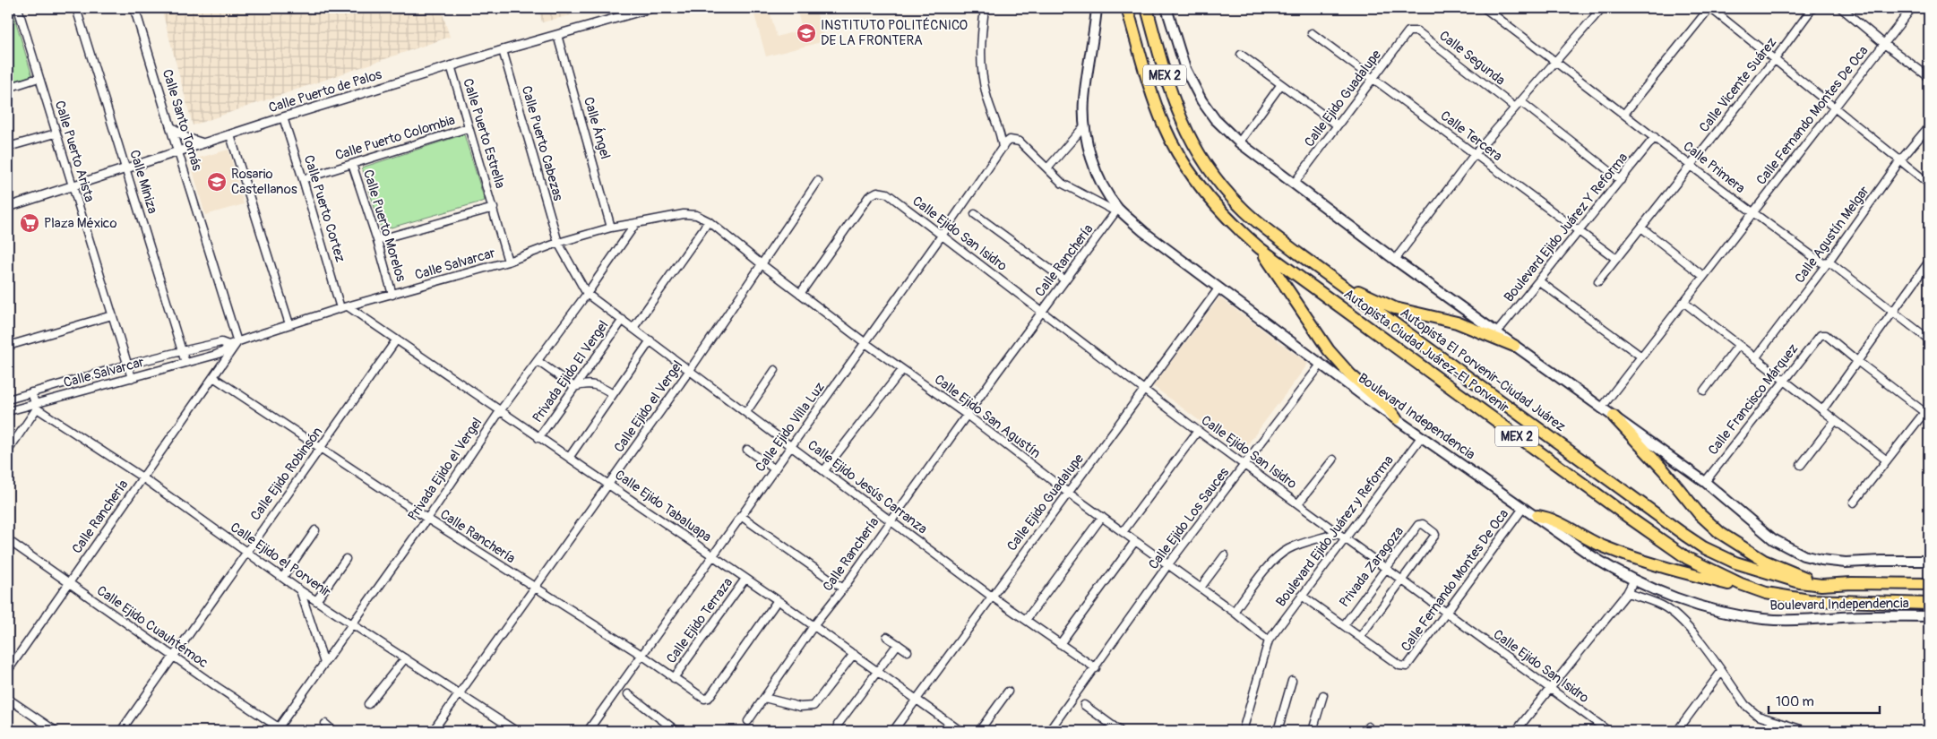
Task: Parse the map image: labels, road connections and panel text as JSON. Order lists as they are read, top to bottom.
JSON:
{
  "streets": {
    "highway": ["MEX 2", "Autopista Ciudad Juárez-El Porvenir", "Autopista El Porvenir-Ciudad Juárez"],
    "main road": ["Boulevard Independencia"],
    "street": [
      "Calle Segunda",
      "Calle Vicente Suárez",
      "Calle Puerto de Palos",
      "Calle Ejido Guadalupe",
      "Calle Fernando Montes De Oca",
      "Calle Santo Tomás",
      "Calle Ángel",
      "Calle Puerto Estrella",
      "Calle Tercera",
      "Calle Puerto Colombia",
      "Calle Puerto Cabezas",
      "Calle Puerto Arista",
      "Calle Primera",
      "Calle Miniza",
      "Calle Puerto Cortez",
      "Calle Puerto Morelos",
      "Boulevard Ejido Juárez Y Reforma",
      "Calle Ejido San Isidro",
      "Calle Agustín Melgar",
      "Calle Ranchería",
      "Calle Salvarcar",
      "Privada Ejido El Vergel",
      "Calle Francisco Márquez",
      "Calle Ejido el Vergel",
      "Calle Ejido San Agustín",
      "Calle Ejido Villa Luz",
      "Privada Ejido el Vergel",
      "Calle Ejido Robinsón",
      "Calle Ejido Jesús Carranza",
      "Calle Ejido Tabaluapa",
      "Calle Ejido Los Sauces",
      "Boulevard Ejido Juárez y Reforma",
      "Calle Ejido el Porvenir",
      "Privada Zaragoza",
      "Calle Ejido Terraza",
      "Calle Ejido Cuauhtémoc"
    ]
  },
  "crossings": [
    ["Calle Segunda", "Calle Ejido Guadalupe"],
    ["MEX 2", "Calle Ejido Guadalupe"],
    ["MEX 2", "Calle Fernando Montes De Oca"],
    ["MEX 2", "Boulevard Ejido Juárez Y Reforma"],
    ["MEX 2", "Calle Francisco Márquez"],
    ["Calle Vicente Suárez", "Calle Tercera"],
    ["Calle Vicente Suárez", "Calle Primera"],
    ["Calle Puerto de Palos", "Calle Santo Tomás"],
    ["Calle Puerto de Palos", "Calle Ángel"],
    ["Calle Puerto de Palos", "Calle Puerto Estrella"],
    ["Calle Puerto de Palos", "Calle Puerto Cabezas"],
    ["Calle Puerto de Palos", "Calle Puerto Arista"],
    ["Calle Puerto de Palos", "Calle Miniza"],
    ["Calle Puerto de Palos", "Calle Puerto Cortez"],
    ["Calle Ejido Guadalupe", "Calle Tercera"],
    ["Calle Ejido Guadalupe", "Calle Ejido San Isidro"],
    ["Calle Ejido Guadalupe", "Calle Ejido San Agustín"],
    ["Calle Ejido Guadalupe", "Boulevard Independencia"],
    ["Calle Ejido Guadalupe", "Calle Ejido Jesús Carranza"],
    ["Calle Ejido Guadalupe", "Calle Ejido Tabaluapa"],
    ["Calle Fernando Montes De Oca", "Calle Primera"],
    ["Calle Fernando Montes De Oca", "Calle Ejido San Isidro"],
    ["Calle Fernando Montes De Oca", "Boulevard Independencia"],
    ["Calle Santo Tomás", "Calle Ranchería"],
    ["Calle Santo Tomás", "Calle Salvarcar"],
    ["Calle Ángel", "Calle Salvarcar"],
    ["Calle Puerto Estrella", "Calle Puerto Colombia"],
    ["Calle Puerto Estrella", "Calle Puerto Morelos"],
    ["Calle Puerto Estrella", "Calle Salvarcar"],
    ["Calle Tercera", "Boulevard Ejido Juárez Y Reforma"],
    ["Calle Puerto Colombia", "Calle Puerto Cortez"],
    ["Calle Puerto Colombia", "Calle Puerto Morelos"],
    ["Calle Puerto Cabezas", "Calle Salvarcar"],
    ["Calle Puerto Cabezas", "Calle Ejido Jesús Carranza"],
    ["Calle Puerto Arista", "Calle Salvarcar"],
    ["Calle Primera", "Boulevard Ejido Juárez Y Reforma"],
    ["Calle Primera", "Calle Agustín Melgar"],
    ["Calle Miniza", "Calle Salvarcar"],
    ["Calle Puerto Cortez", "Calle Salvarcar"],
    ["Calle Puerto Cortez", "Calle Ejido Tabaluapa"],
    ["Calle Puerto Morelos", "Calle Salvarcar"],
    ["Calle Ejido San Isidro", "Calle Ranchería"],
    ["Calle Ejido San Isidro", "Calle Ejido San Agustín"],
    ["Calle Ejido San Isidro", "Calle Ejido Villa Luz"],
    ["Calle Ejido San Isidro", "Calle Ejido Los Sauces"],
    ["Calle Ejido San Isidro", "Boulevard Ejido Juárez y Reforma"],
    ["Calle Ejido San Isidro", "Privada Zaragoza"],
    ["Calle Ranchería", "Calle Salvarcar"],
    ["Calle Ranchería", "Calle Ejido el Vergel"],
    ["Calle Ranchería", "Calle Ejido San Agustín"],
    ["Calle Ranchería", "Boulevard Independencia"],
    ["Calle Ranchería", "Calle Ejido Villa Luz"],
    ["Calle Ranchería", "Privada Ejido el Vergel"],
    ["Calle Ranchería", "Calle Ejido Robinsón"],
    ["Calle Ranchería", "Calle Ejido Jesús Carranza"],
    ["Calle Ranchería", "Calle Ejido Tabaluapa"],
    ["Calle Ranchería", "Calle Ejido el Porvenir"],
    ["Calle Ranchería", "Calle Ejido Terraza"],
    ["Calle Ranchería", "Calle Ejido Cuauhtémoc"],
    ["Calle Salvarcar", "Calle Ejido San Agustín"],
    ["Calle Salvarcar", "Privada Ejido el Vergel"],
    ["Calle Salvarcar", "Calle Ejido Jesús Carranza"],
    ["Calle Salvarcar", "Calle Ejido Tabaluapa"],
    ["Calle Salvarcar", "Calle Ejido el Porvenir"],
    ["Privada Ejido El Vergel", "Calle Ejido Jesús Carranza"],
    ["Privada Ejido El Vergel", "Calle Ejido Tabaluapa"],
    ["Calle Ejido el Vergel", "Calle Ejido San Agustín"],
    ["Calle Ejido el Vergel", "Calle Ejido Jesús Carranza"],
    ["Calle Ejido el Vergel", "Calle Ejido Tabaluapa"],
    ["Calle Ejido el Vergel", "Calle Ejido el Porvenir"],
    ["Calle Ejido San Agustín", "Calle Ejido Villa Luz"],
    ["Calle Ejido San Agustín", "Calle Ejido Los Sauces"],
    ["Calle Ejido San Agustín", "Boulevard Ejido Juárez y Reforma"],
    ["Boulevard Independencia", "Calle Ejido Los Sauces"],
    ["Boulevard Independencia", "Boulevard Ejido Juárez y Reforma"],
    ["Calle Ejido Villa Luz", "Calle Ejido Jesús Carranza"],
    ["Calle Ejido Villa Luz", "Calle Ejido Tabaluapa"],
    ["Privada Ejido el Vergel", "Calle Ejido Jesús Carranza"],
    ["Privada Ejido el Vergel", "Calle Ejido Tabaluapa"],
    ["Privada Ejido el Vergel", "Calle Ejido el Porvenir"],
    ["Privada Ejido el Vergel", "Calle Ejido Cuauhtémoc"],
    ["Calle Ejido Robinsón", "Calle Ejido Tabaluapa"],
    ["Calle Ejido Robinsón", "Calle Ejido el Porvenir"],
    ["Calle Ejido Robinsón", "Calle Ejido Cuauhtémoc"],
    ["Calle Ejido Jesús Carranza", "Calle Ejido Los Sauces"],
    ["Calle Ejido Tabaluapa", "Calle Ejido Terraza"]
  ],
  "places": {
    "school or university": ["INSTITUTO POLITÉCNICO DE LA FRONTERA", "Rosario Castellanos"],
    "supermarket": ["Plaza México"]
  },
  "scale_bar": "100 m"
}
